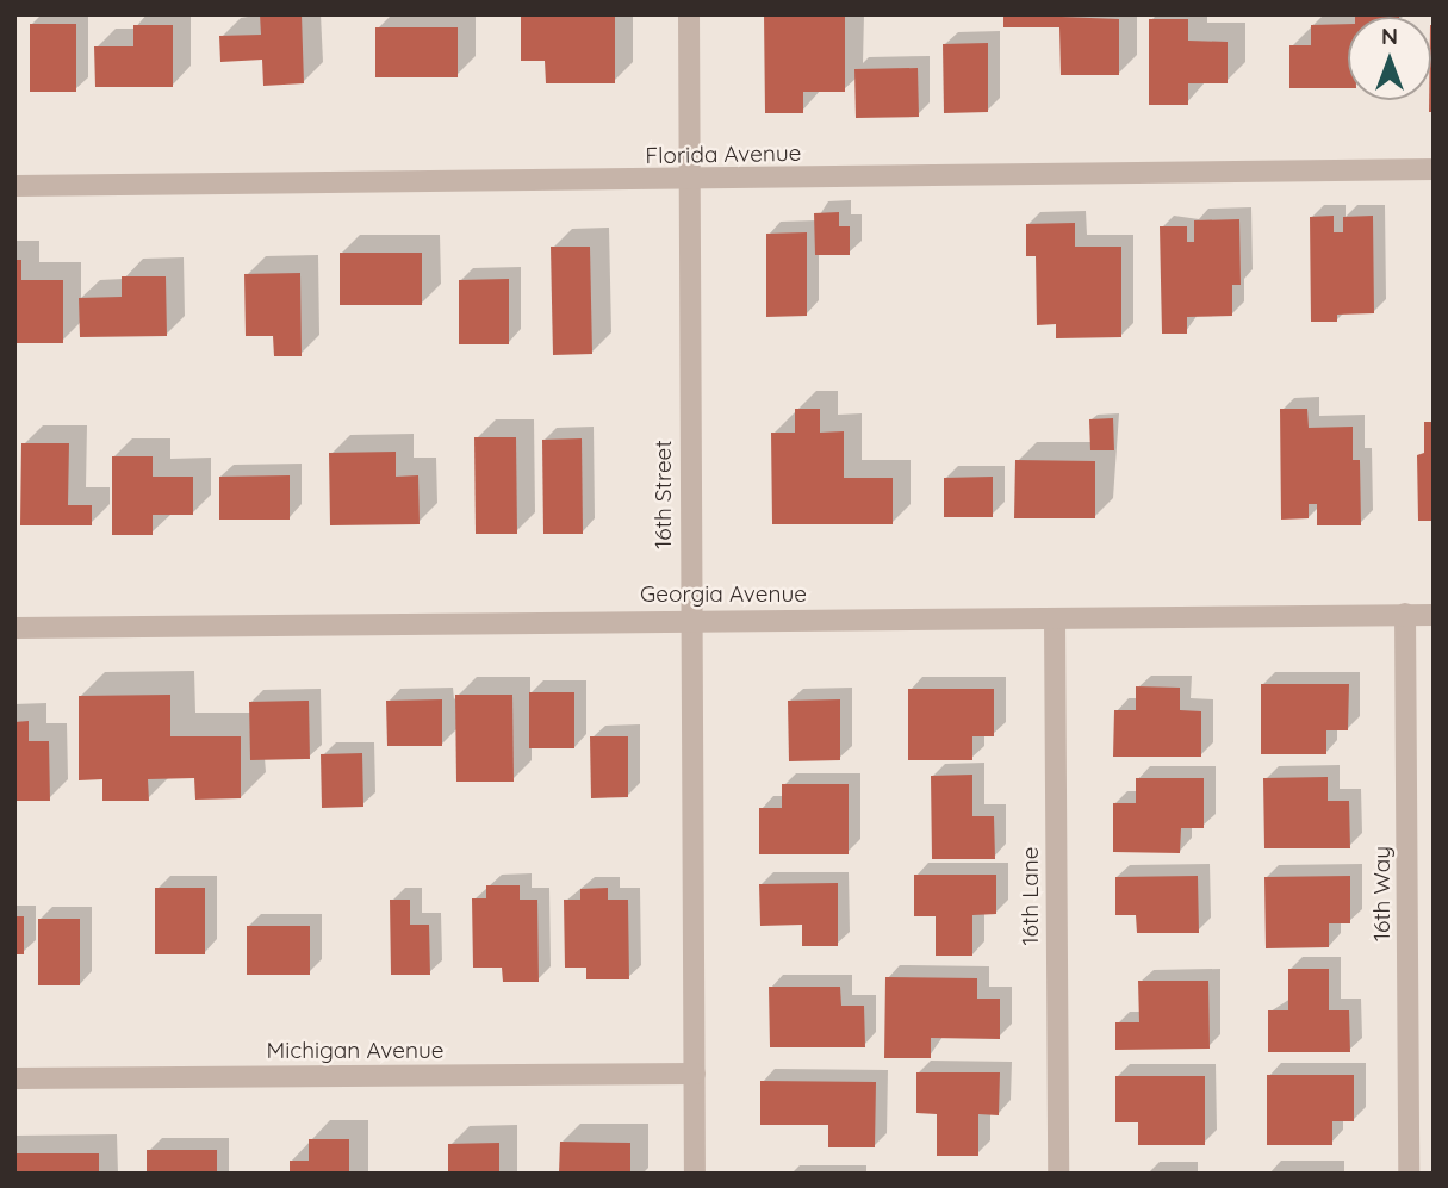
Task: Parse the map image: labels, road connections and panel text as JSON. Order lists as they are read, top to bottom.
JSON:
{
  "streets": {
    "street": [
      "Florida Avenue",
      "16th Street",
      "Georgia Avenue",
      "16th Way",
      "16th Lane",
      "Michigan Avenue"
    ]
  },
  "crossings": [
    ["Florida Avenue", "16th Street"],
    ["16th Street", "Georgia Avenue"],
    ["16th Street", "Michigan Avenue"],
    ["Georgia Avenue", "16th Way"],
    ["Georgia Avenue", "16th Lane"]
  ],
  "north": "top"
}
